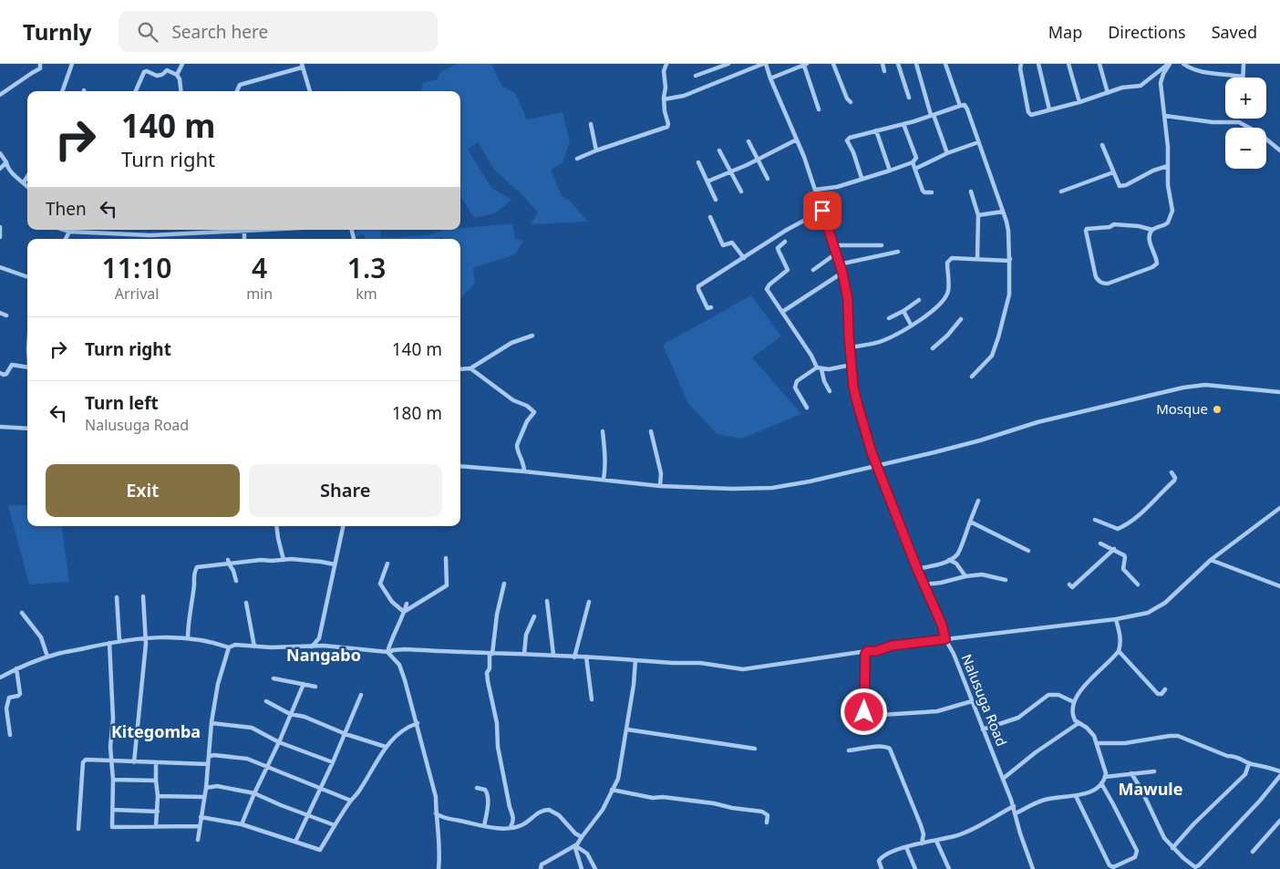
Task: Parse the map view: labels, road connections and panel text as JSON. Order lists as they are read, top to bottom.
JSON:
{
  "streets": {
    "street": ["Nalusuga Road"]
  },
  "districts": ["Nangabo", "Kitegomba", "Mawule"],
  "places": ["Mosque"],
  "page": {
    "header": "Turnly",
    "search": "Search here",
    "nav": ["Map", "Directions", "Saved"],
    "map_buttons": ["+", "−"],
    "turn": ["140 m", "Turn right"],
    "then": "Then",
    "eta": [
      "11:10",
      "Arrival",
      "4",
      "min",
      "1.3",
      "km"
    ],
    "list": [
      {
        "name": "Turn right",
        "value": "140 m"
      },
      {
        "name": "Turn left",
        "note": "Nalusuga Road",
        "value": "180 m"
      }
    ],
    "buttons": ["Exit", "Share"]
  }
}
